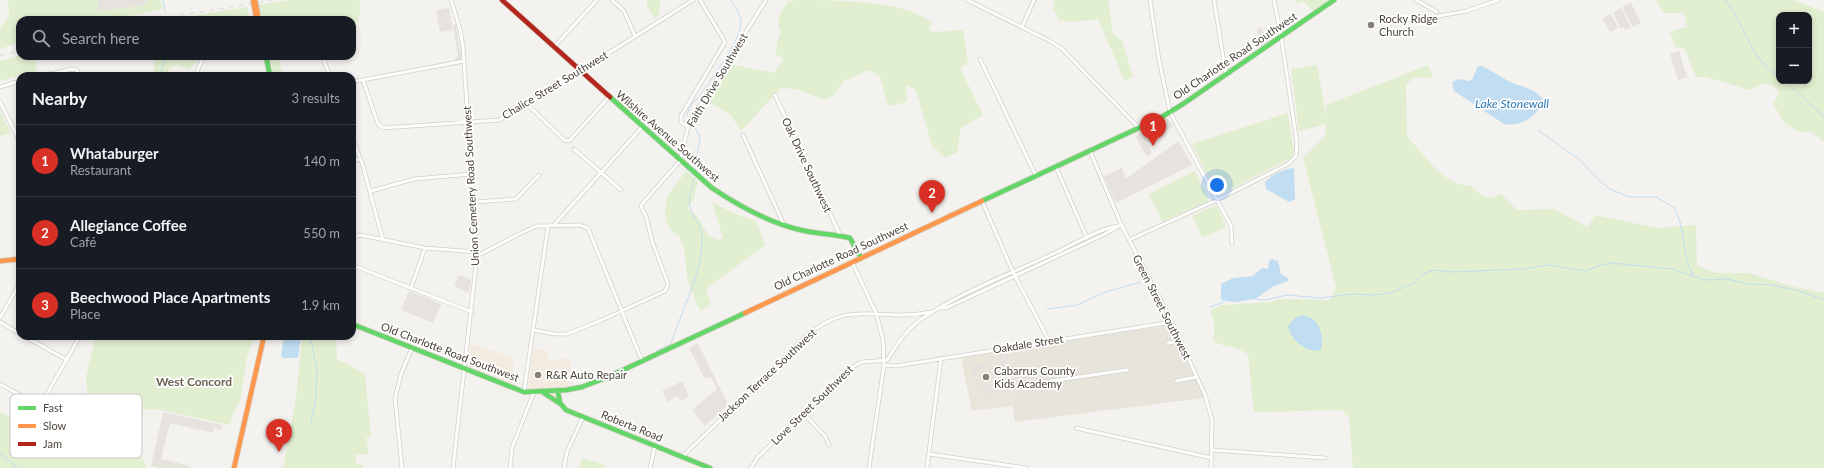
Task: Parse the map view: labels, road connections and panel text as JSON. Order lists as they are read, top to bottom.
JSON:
{
  "streets": {
    "main road": ["Old Charlotte Road Southwest", "Wilshire Avenue Southwest", "Roberta Road"],
    "street": [
      "Faith Drive Southwest",
      "Chalice Street Southwest",
      "Oak Drive Southwest",
      "Union Cemetery Road Southwest",
      "Green Street Southwest",
      "Oakdale Street",
      "Jackson Terrace Southwest",
      "Love Street Southwest"
    ]
  },
  "crossings": [
    ["Old Charlotte Road Southwest", "Union Cemetery Road Southwest"],
    ["Old Charlotte Road Southwest", "Green Street Southwest"],
    ["Old Charlotte Road Southwest", "Roberta Road"],
    ["Faith Drive Southwest", "Wilshire Avenue Southwest"],
    ["Chalice Street Southwest", "Wilshire Avenue Southwest"],
    ["Chalice Street Southwest", "Union Cemetery Road Southwest"],
    ["Wilshire Avenue Southwest", "Oak Drive Southwest"],
    ["Green Street Southwest", "Oakdale Street"],
    ["Green Street Southwest", "Jackson Terrace Southwest"],
    ["Jackson Terrace Southwest", "Love Street Southwest"],
    ["Jackson Terrace Southwest", "Roberta Road"]
  ],
  "districts": ["West Concord"],
  "water": ["Lake Stonewall"],
  "places": ["Rocky Ridge Church", "R&R Auto Repair", "Cabarrus County Kids Academy"],
  "legend": ["Fast", "Slow", "Jam"],
  "page": {
    "map_buttons": ["+", "−"],
    "search": "Search here",
    "heading": ["Nearby", "3 results"],
    "pins": ["1", "2", "3"],
    "list": [
      {
        "mark": "1",
        "name": "Whataburger",
        "note": "Restaurant",
        "value": "140 m"
      },
      {
        "mark": "2",
        "name": "Allegiance Coffee",
        "note": "Café",
        "value": "550 m"
      },
      {
        "mark": "3",
        "name": "Beechwood Place Apartments",
        "note": "Place",
        "value": "1.9 km"
      }
    ]
  }
}
